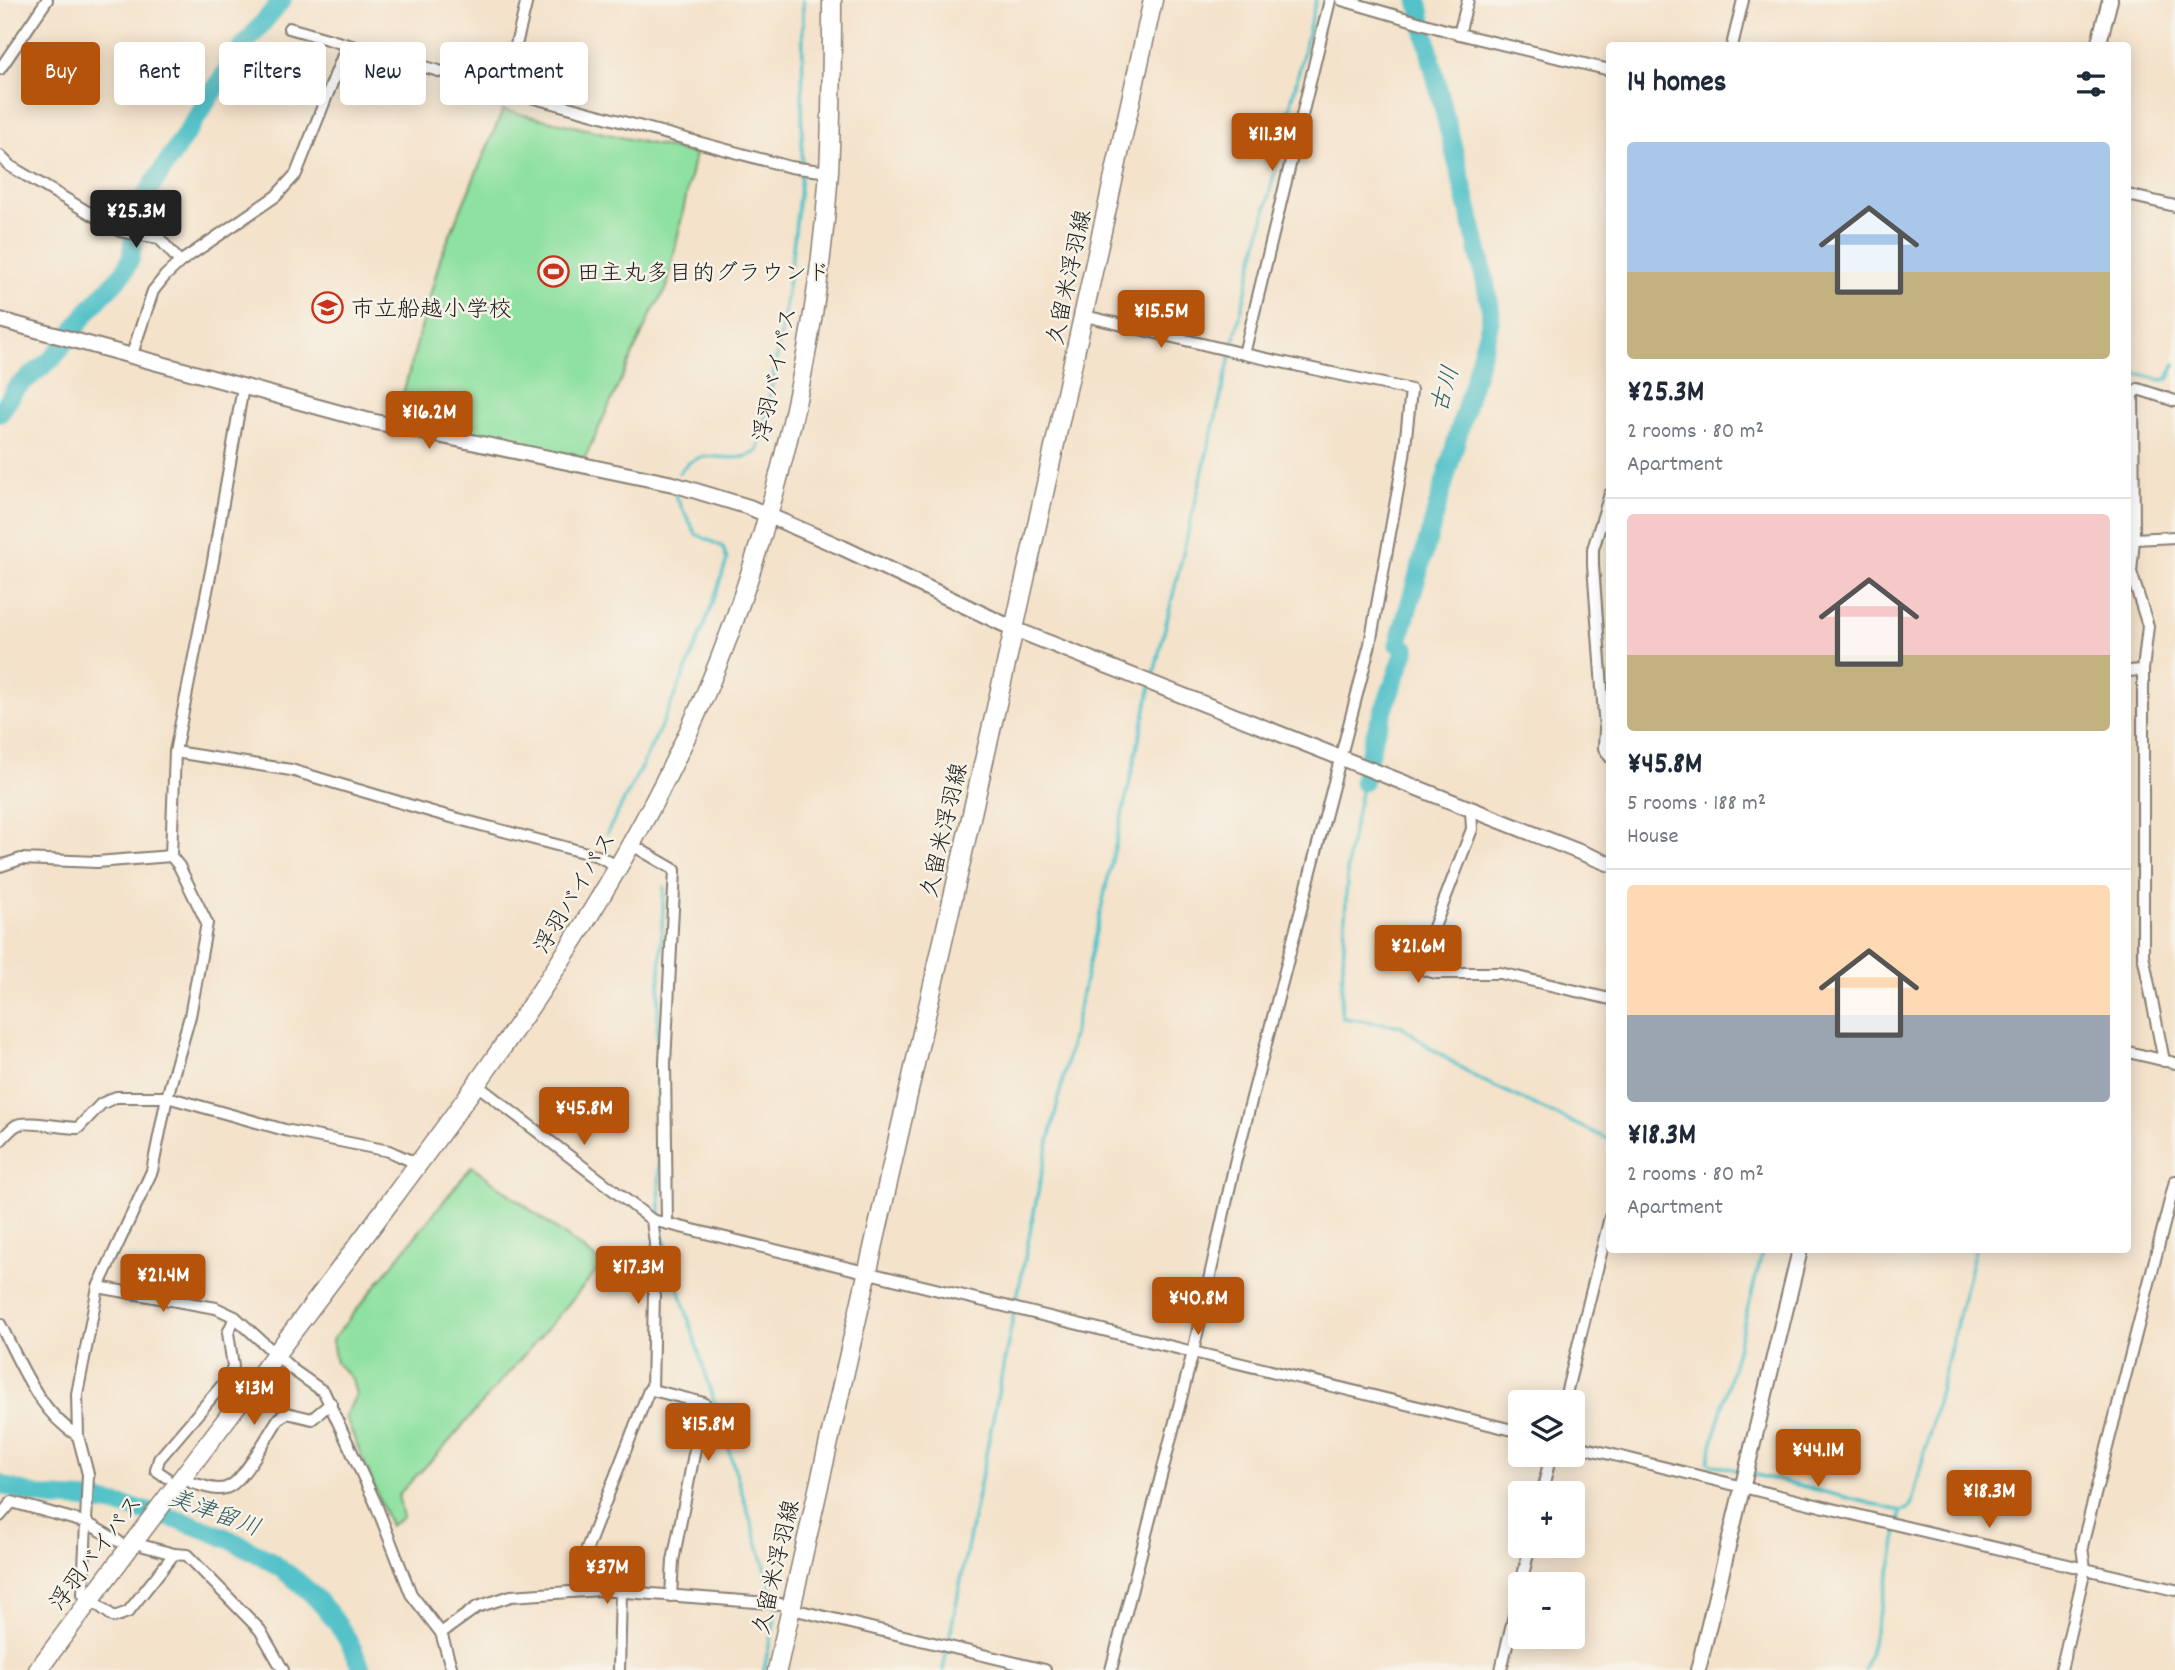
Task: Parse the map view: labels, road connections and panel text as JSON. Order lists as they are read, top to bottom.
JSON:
{
  "streets": {
    "main road": ["久留米浮羽線", "浮羽バイパス"]
  },
  "water": ["古川", "美津留川"],
  "places": {
    "sports": ["田主丸多目的グラウンド"],
    "school or university": ["市立船越小学校"]
  },
  "page": {
    "chip": [
      "Buy",
      "Rent",
      "Filters",
      "New",
      "Apartment"
    ],
    "heading": "14 homes",
    "price": [
      "¥11.3M",
      "¥25.3M",
      "¥15.5M",
      "¥16.2M",
      "¥21.6M",
      "¥45.8M",
      "¥17.3M",
      "¥21.4M",
      "¥40.8M",
      "¥13M",
      "¥15.8M",
      "¥44.1M",
      "¥18.3M",
      "¥37M"
    ],
    "list": [
      {
        "name": "¥25.3M",
        "note": "2 rooms · 80 m² · Apartment"
      },
      {
        "name": "¥45.8M",
        "note": "5 rooms · 188 m² · House"
      },
      {
        "name": "¥18.3M",
        "note": "2 rooms · 80 m² · Apartment"
      }
    ],
    "map_buttons": ["+", "−"]
  }
}
